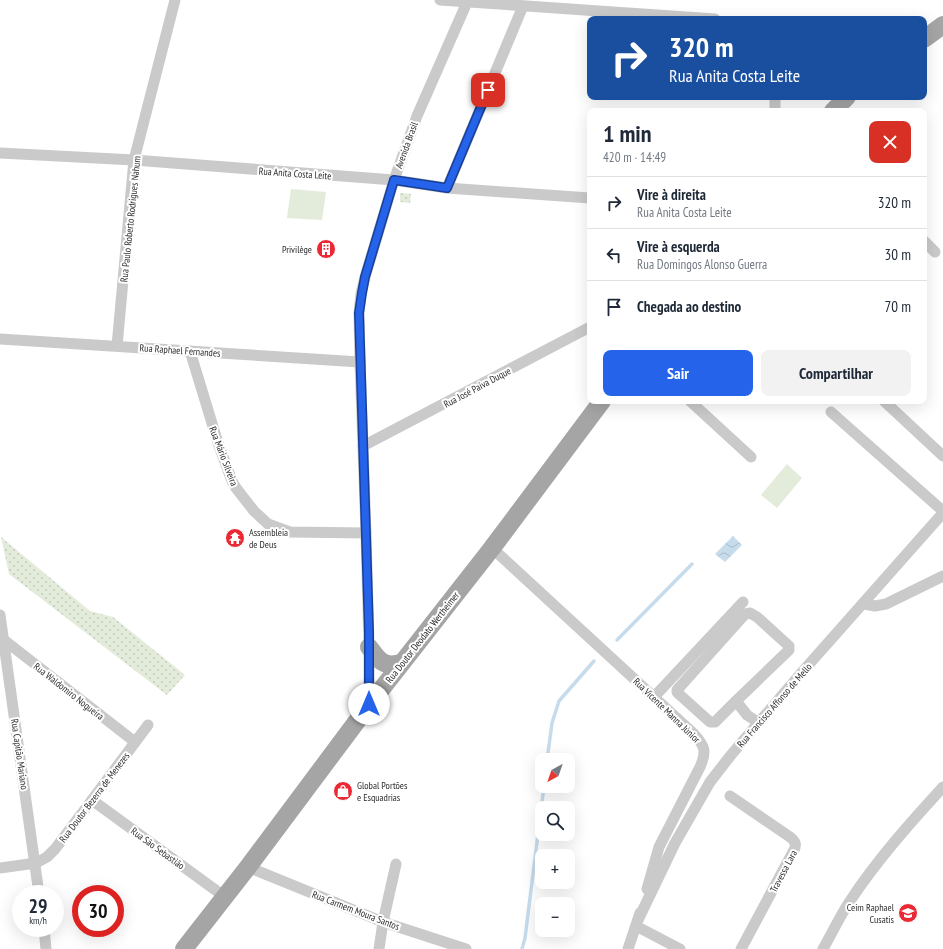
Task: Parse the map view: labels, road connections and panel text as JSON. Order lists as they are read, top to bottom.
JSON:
{
  "streets": {
    "main road": ["Rua Doutor Deodato Wertheimer"],
    "street": [
      "Avenida Brasil",
      "Rua Anita Costa Leite",
      "Rua Paulo Roberto Rodrigues Nahum",
      "Rua Raphael Fernandes",
      "Rua José Paiva Duque",
      "Rua Mário Silveira",
      "Rua Waldomiro Nogueira",
      "Rua Francisco Affonso de Mello",
      "Rua Vicente Manna Júnior",
      "Rua Capitão Mariano",
      "Rua Doutor Bezerra de Menezes",
      "Rua São Sebastião",
      "Travessa Lara",
      "Rua Carmem Moura Santos"
    ]
  },
  "crossings": [
    ["Avenida Brasil", "Rua Anita Costa Leite"],
    ["Avenida Brasil", "Rua Raphael Fernandes"],
    ["Avenida Brasil", "Rua José Paiva Duque"],
    ["Avenida Brasil", "Rua Mário Silveira"],
    ["Avenida Brasil", "Rua Doutor Deodato Wertheimer"],
    ["Rua Anita Costa Leite", "Rua Paulo Roberto Rodrigues Nahum"],
    ["Rua Paulo Roberto Rodrigues Nahum", "Rua Raphael Fernandes"],
    ["Rua Raphael Fernandes", "Rua Mário Silveira"],
    ["Rua Doutor Deodato Wertheimer", "Rua Vicente Manna Júnior"],
    ["Rua Doutor Deodato Wertheimer", "Rua São Sebastião"],
    ["Rua Doutor Deodato Wertheimer", "Rua Carmem Moura Santos"],
    ["Rua Waldomiro Nogueira", "Rua Capitão Mariano"],
    ["Rua Waldomiro Nogueira", "Rua Doutor Bezerra de Menezes"],
    ["Rua Francisco Affonso de Mello", "Rua Vicente Manna Júnior"],
    ["Rua Capitão Mariano", "Rua Doutor Bezerra de Menezes"],
    ["Rua Doutor Bezerra de Menezes", "Rua São Sebastião"]
  ],
  "places": {
    "building": ["Privilège"],
    "temple": ["Assembleia de Deus"],
    "shop": ["Global Portões e Esquadrias"],
    "school or university": ["Ceim Raphael Cusatis"]
  },
  "north": "bottom left",
  "page": {
    "turn": ["320 m", "Rua Anita Costa Leite"],
    "heading": ["1 min", "420 m · 14:49"],
    "list": [
      {
        "name": "Vire à direita",
        "note": "Rua Anita Costa Leite",
        "value": "320 m"
      },
      {
        "name": "Vire à esquerda",
        "note": "Rua Domingos Alonso Guerra",
        "value": "30 m"
      },
      {
        "name": "Chegada ao destino",
        "value": "70 m"
      }
    ],
    "buttons": ["Sair", "Compartilhar"],
    "map_buttons": ["+", "−"],
    "speed": "29 km/h",
    "limit": "30"
  }
}
